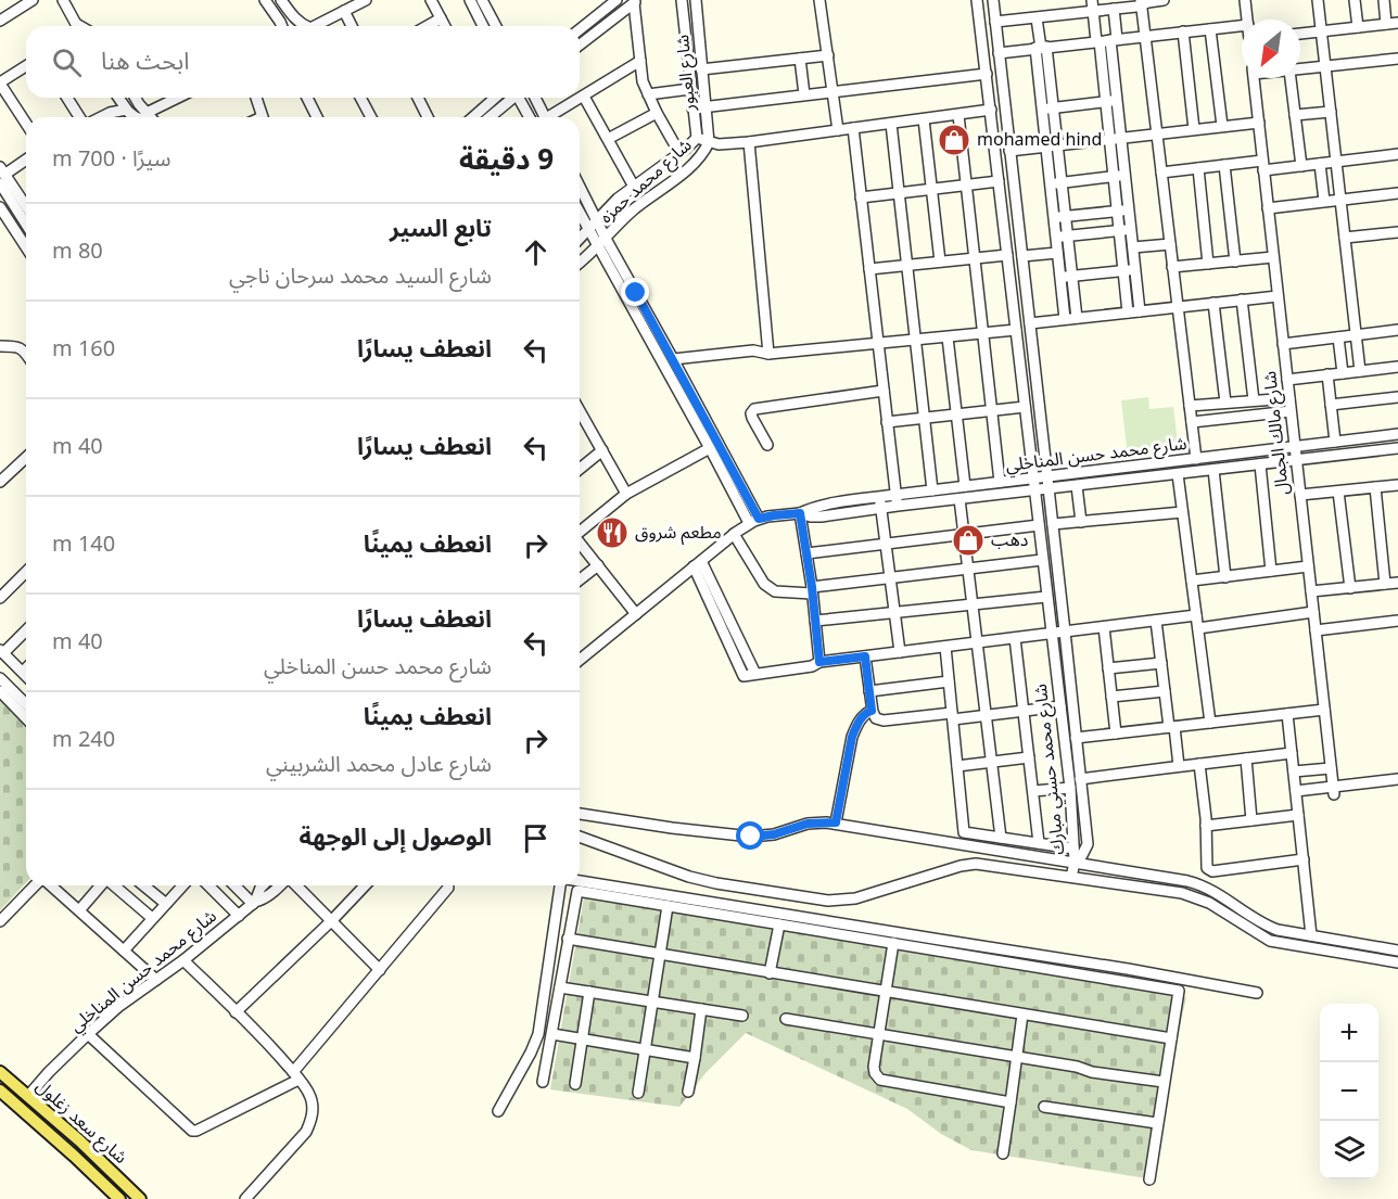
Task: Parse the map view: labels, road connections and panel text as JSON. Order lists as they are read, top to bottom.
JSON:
{
  "streets": {
    "main road": ["شارع سعد زغلول"],
    "street": [
      "شارع العبور",
      "شارع محمد حمزه",
      "شارع مالك الجمال",
      "شارع محمد حسن المناخلي",
      "شارع محمد حسني مبارك"
    ]
  },
  "crossings": [
    ["شارع العبور", "شارع محمد حمزه"],
    ["شارع مالك الجمال", "شارع محمد حسن المناخلي"],
    ["شارع محمد حسن المناخلي", "شارع محمد حسني مبارك"],
    ["شارع محمد حسن المناخلي", "شارع سعد زغلول"]
  ],
  "places": {
    "shop": ["mohamed hind", "دهب"],
    "restaurant": ["مطعم شروق"]
  },
  "north": "bottom left",
  "page": {
    "search": "ابحث هنا",
    "heading": ["9 دقيقة", "سيرًا · 700 m"],
    "list": [
      ["تابع السير", "شارع السيد محمد سرحان ناجي", "80 m"],
      ["انعطف يسارًا", "160 m"],
      ["انعطف يسارًا", "40 m"],
      ["انعطف يمينًا", "140 m"],
      ["انعطف يسارًا", "شارع محمد حسن المناخلي", "40 m"],
      ["انعطف يمينًا", "شارع عادل محمد الشربيني", "240 m"],
      "الوصول إلى الوجهة"
    ],
    "map_buttons": ["+", "−"]
  }
}
